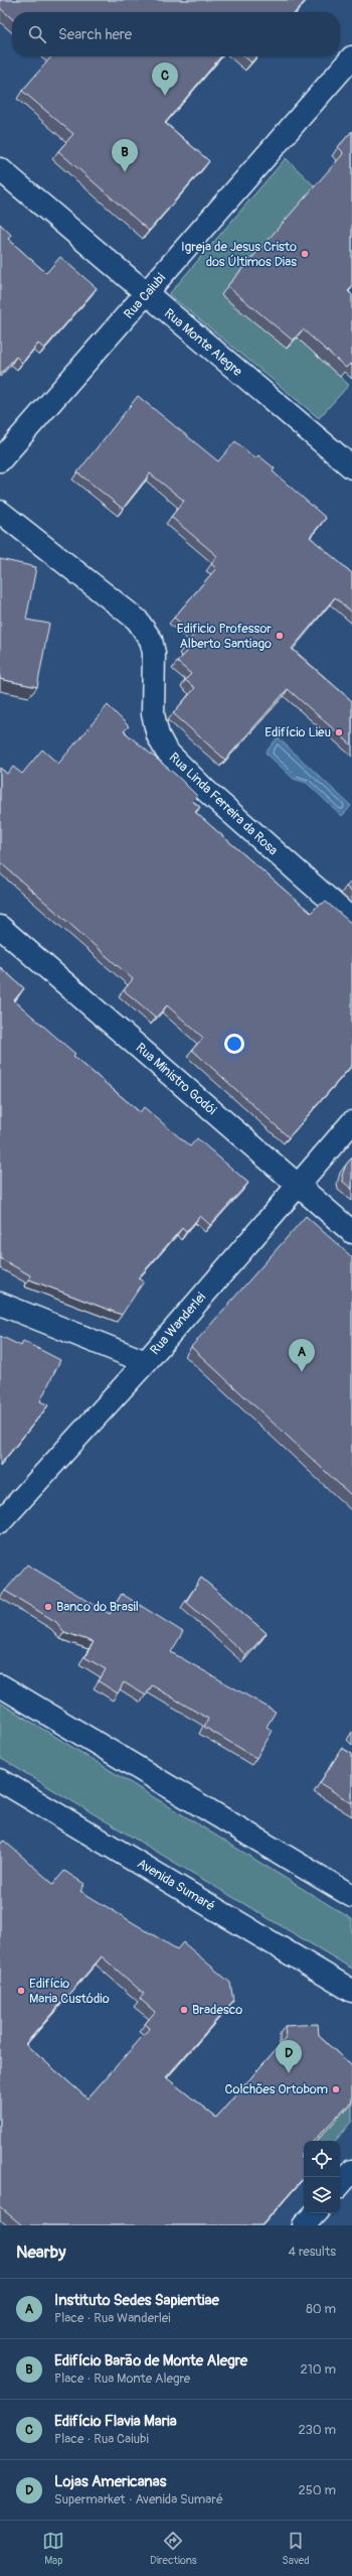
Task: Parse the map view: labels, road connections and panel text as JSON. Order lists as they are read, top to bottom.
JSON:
{
  "streets": {
    "street": [
      "Rua Caiubi",
      "Rua Monte Alegre",
      "Rua Linda Ferreira da Rosa",
      "Rua Ministro Godói",
      "Rua Wanderlei",
      "Avenida Sumaré"
    ]
  },
  "crossings": [
    ["Rua Caiubi", "Rua Monte Alegre"],
    ["Rua Ministro Godói", "Rua Wanderlei"]
  ],
  "places": [
    "Igreja de Jesus Cristo dos Últimos Dias",
    "Edificio Professor Alberto Santiago",
    "Edifício Lieu",
    "Banco do Brasil",
    "Edifício Maria Custódio",
    "Bradesco",
    "Colchões Ortobom"
  ],
  "page": {
    "search": "Search here",
    "pins": [
      "C",
      "B",
      "A",
      "D"
    ],
    "heading": ["Nearby", "4 results"],
    "list": [
      {
        "mark": "A",
        "name": "Instituto Sedes Sapientiae",
        "note": "Place · Rua Wanderlei",
        "value": "80 m"
      },
      {
        "mark": "B",
        "name": "Edifício Barão de Monte Alegre",
        "note": "Place · Rua Monte Alegre",
        "value": "210 m"
      },
      {
        "mark": "C",
        "name": "Edifício Flavia Maria",
        "note": "Place · Rua Caiubi",
        "value": "230 m"
      },
      {
        "mark": "D",
        "name": "Lojas Americanas",
        "note": "Supermarket · Avenida Sumaré",
        "value": "250 m"
      }
    ],
    "nav": ["Map", "Directions", "Saved"]
  }
}
